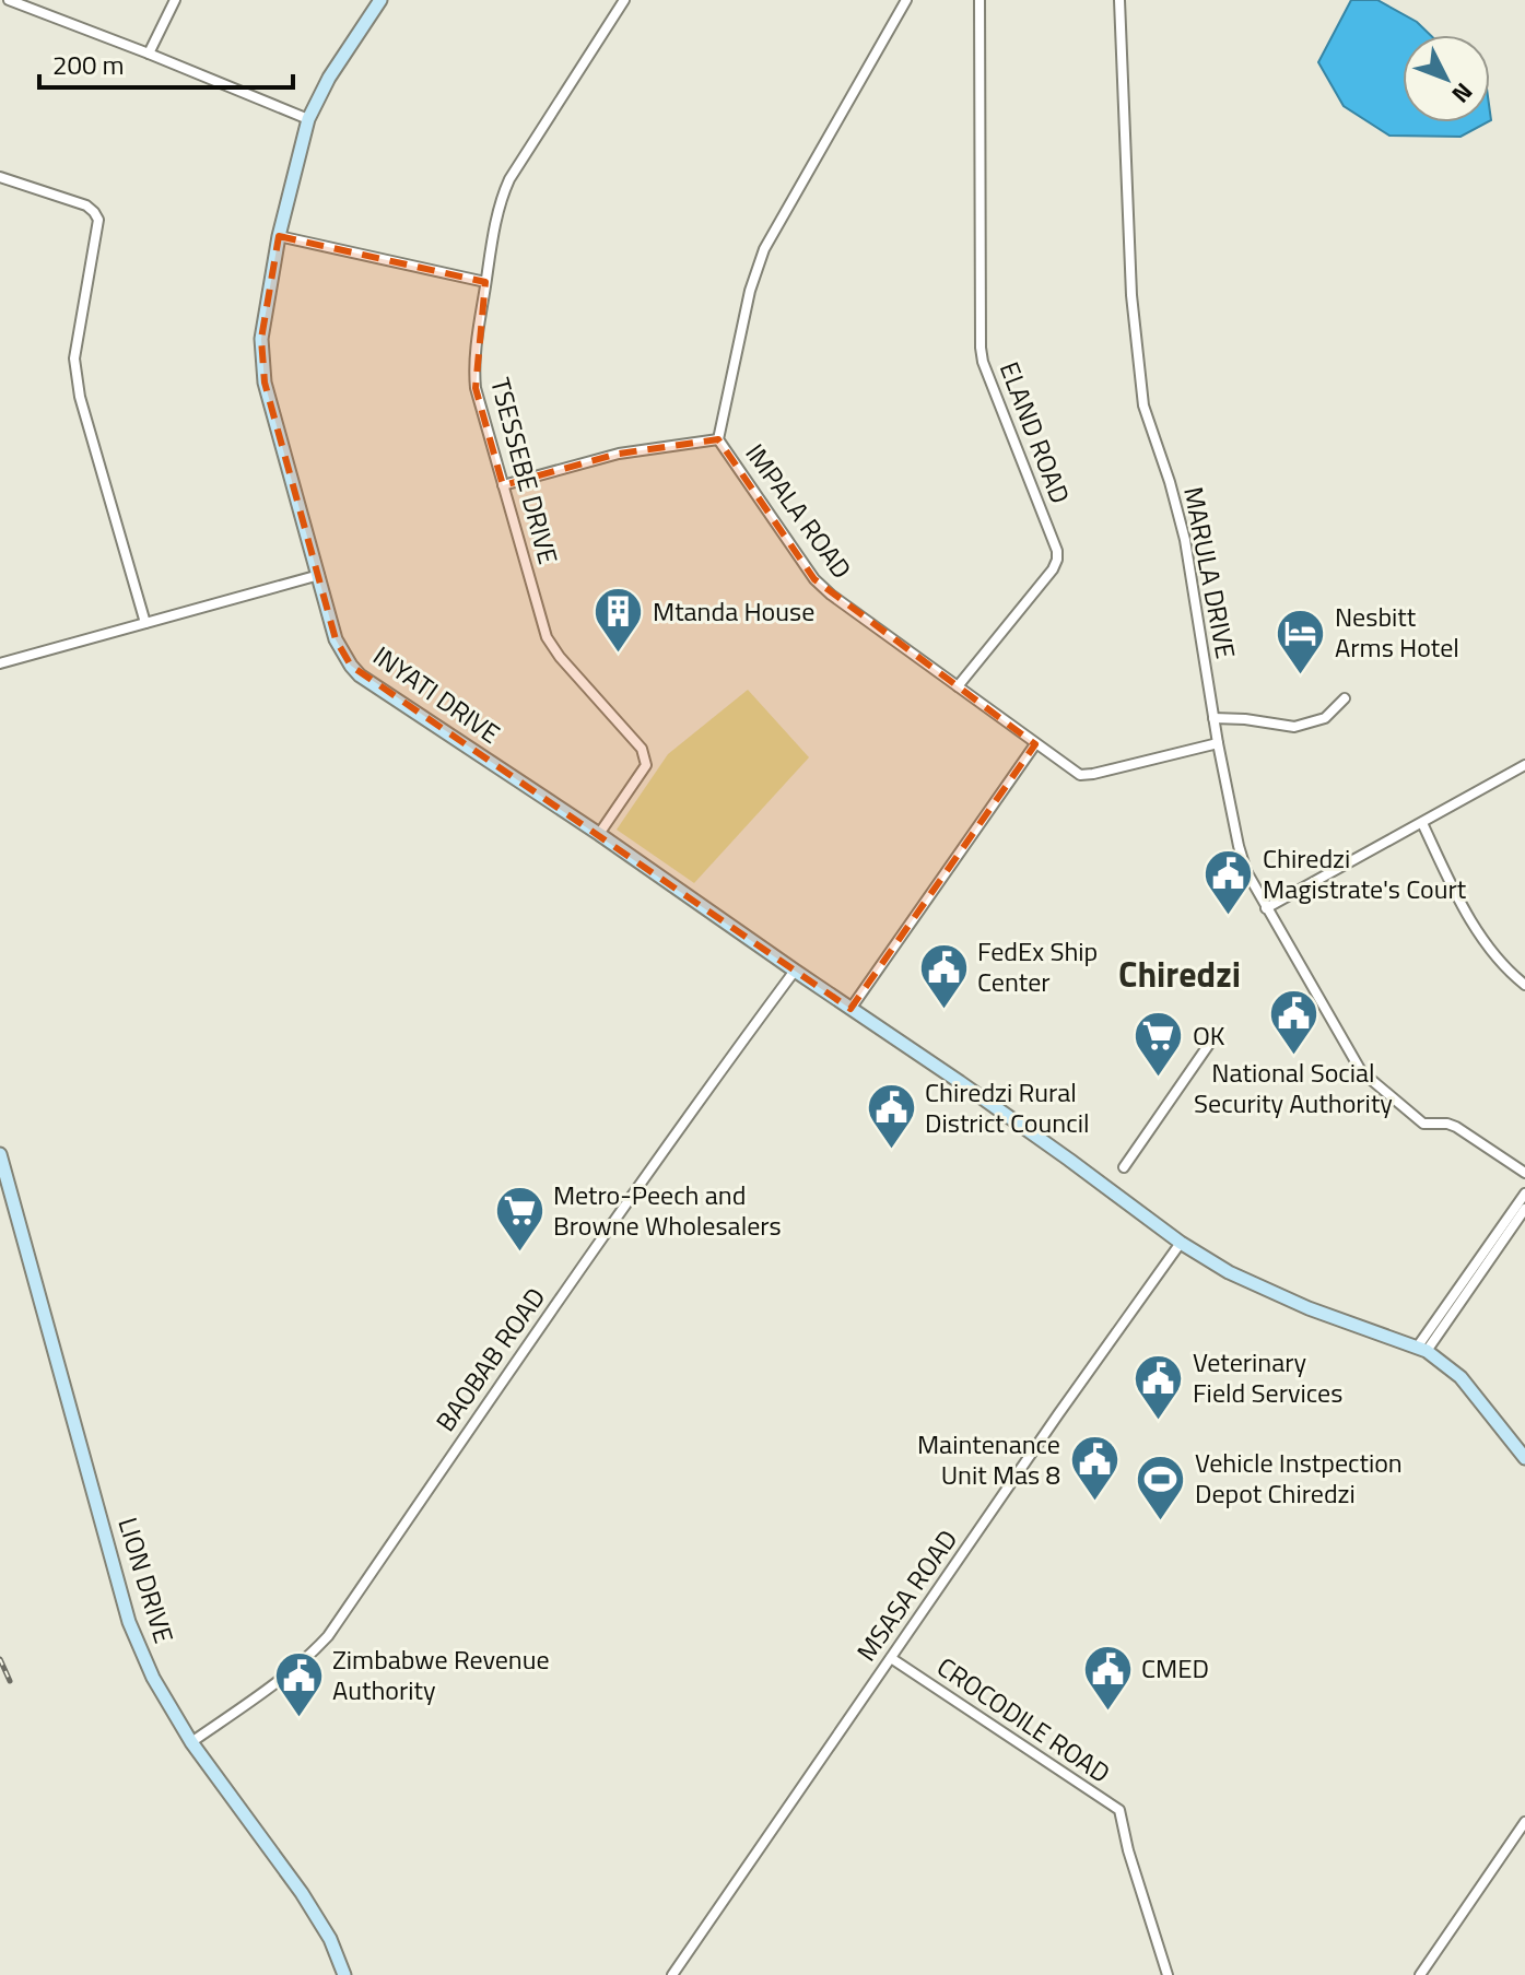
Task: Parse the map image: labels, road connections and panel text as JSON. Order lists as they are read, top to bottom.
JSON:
{
  "streets": {
    "street": [
      "ELAND ROAD",
      "TSESSEBE DRIVE",
      "IMPALA ROAD",
      "MARULA DRIVE",
      "INYATI DRIVE",
      "BAOBAB ROAD",
      "LION DRIVE",
      "MSASA ROAD",
      "CROCODILE ROAD"
    ]
  },
  "crossings": [
    ["ELAND ROAD", "IMPALA ROAD"],
    ["TSESSEBE DRIVE", "INYATI DRIVE"],
    ["IMPALA ROAD", "MARULA DRIVE"],
    ["INYATI DRIVE", "BAOBAB ROAD"],
    ["INYATI DRIVE", "MSASA ROAD"],
    ["BAOBAB ROAD", "LION DRIVE"],
    ["MSASA ROAD", "CROCODILE ROAD"]
  ],
  "districts": ["Chiredzi"],
  "places": {
    "building": ["Mtanda House"],
    "hotel": ["Nesbitt Arms Hotel"],
    "public building": [
      "Chiredzi Magistrate's Court",
      "FedEx Ship Center",
      "National Social Security Authority",
      "Chiredzi Rural District Council",
      "Veterinary Field Services",
      "Maintenance Unit Mas 8",
      "CMED",
      "Zimbabwe Revenue Authority"
    ],
    "supermarket": ["OK", "Metro-Peech and Browne Wholesalers"],
    "sports": ["Vehicle Instpection Depot Chiredzi"]
  },
  "scale_bar": "200 m",
  "north": "bottom right"
}
